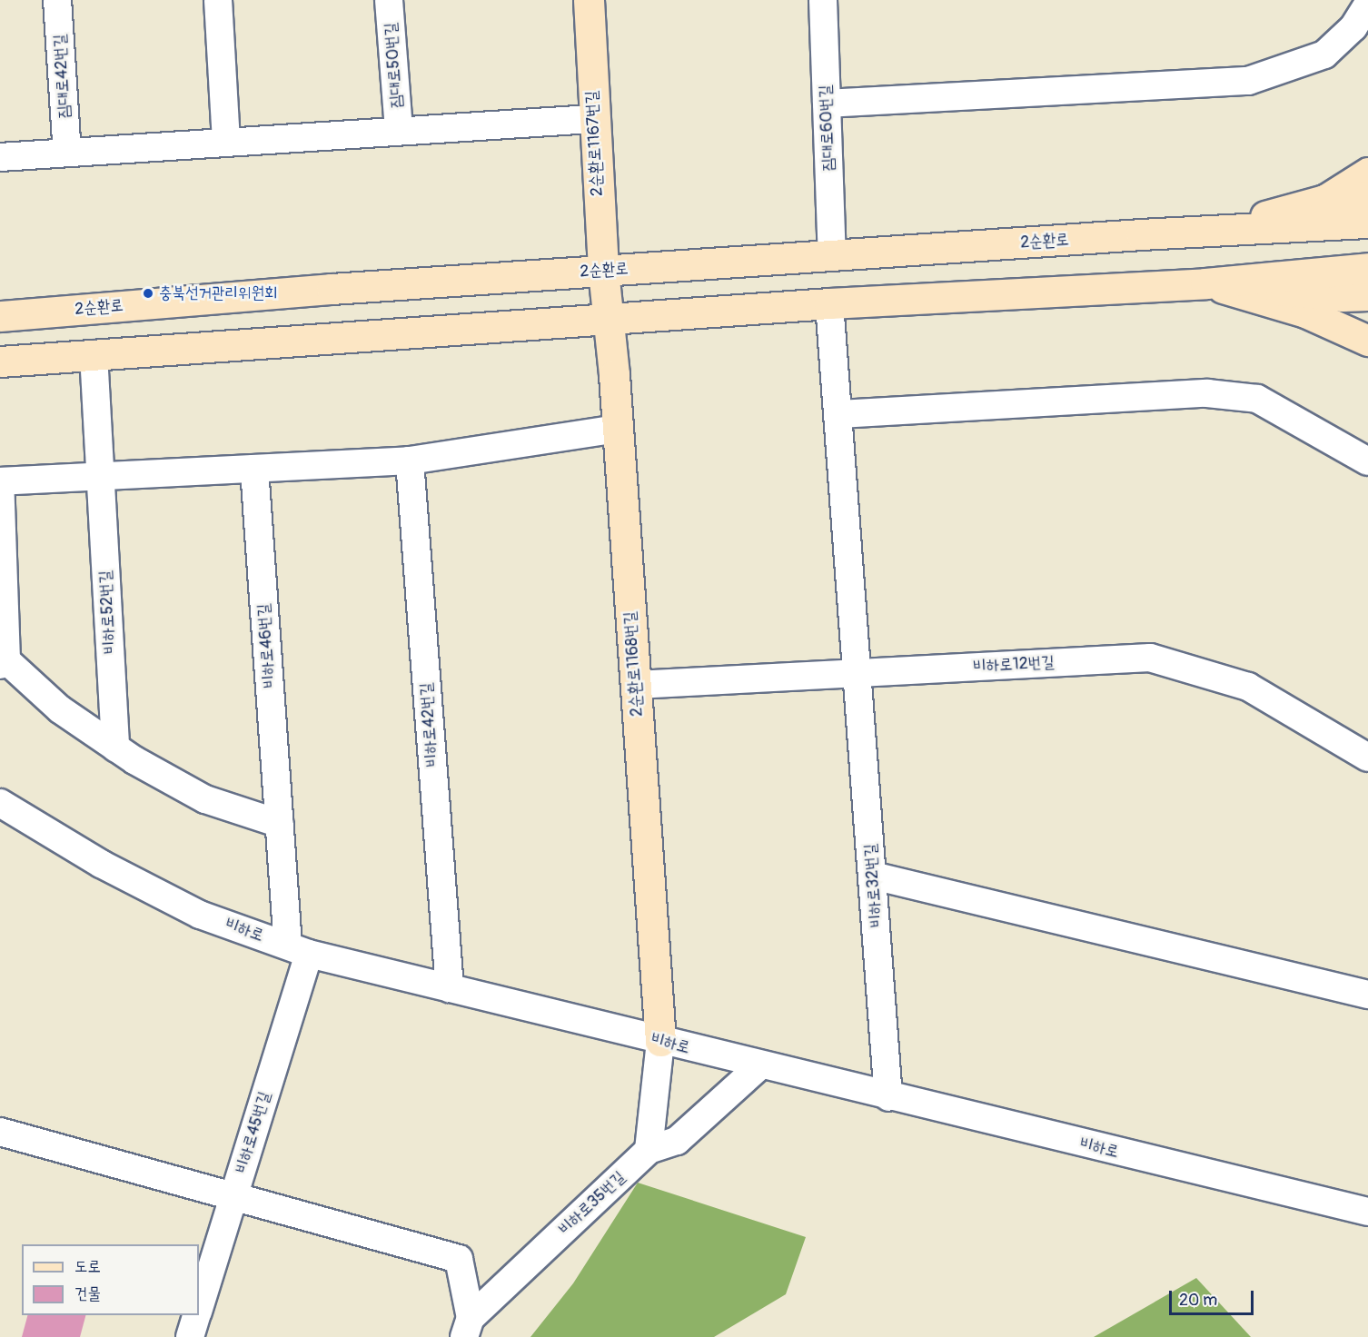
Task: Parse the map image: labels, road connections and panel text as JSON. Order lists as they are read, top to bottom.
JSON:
{
  "streets": {
    "main road": ["2순환로1167번길", "2순환로", "2순환로1168번길"],
    "street": [
      "짐대로50번길",
      "짐대로42번길",
      "짐대로60번길",
      "비하로52번길",
      "비하로46번길",
      "비하로12번길",
      "비하로42번길",
      "비하로32번길",
      "비하로",
      "비하로45번길",
      "비하로35번길"
    ]
  },
  "crossings": [
    ["짐대로60번길", "2순환로"],
    ["2순환로1167번길", "2순환로"],
    ["2순환로1167번길", "2순환로1168번길"],
    ["2순환로", "2순환로1168번길"],
    ["비하로46번길", "비하로"],
    ["비하로46번길", "비하로45번길"],
    ["2순환로1168번길", "비하로12번길"],
    ["2순환로1168번길", "비하로"],
    ["비하로12번길", "비하로32번길"],
    ["비하로42번길", "비하로"],
    ["비하로32번길", "비하로"],
    ["비하로", "비하로45번길"]
  ],
  "places": ["충북선거관리위원회"],
  "legend": ["도로", "건물"],
  "scale_bar": "20 m"
}
